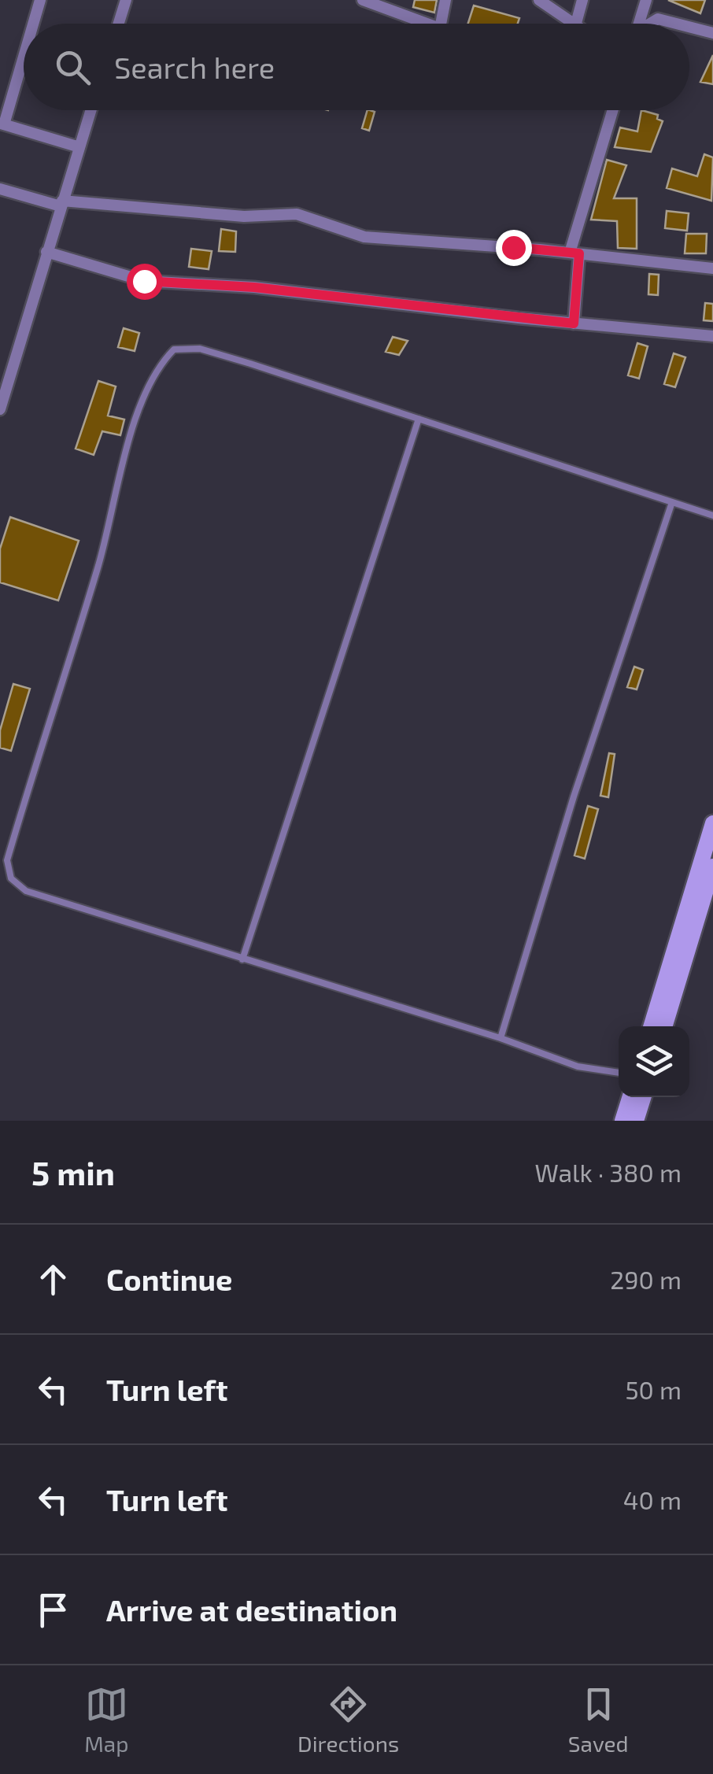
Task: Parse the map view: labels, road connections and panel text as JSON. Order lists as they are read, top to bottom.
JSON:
{
  "page": {
    "search": "Search here",
    "heading": ["5 min", "Walk · 380 m"],
    "list": [
      ["Continue", "290 m"],
      ["Turn left", "50 m"],
      ["Turn left", "40 m"],
      "Arrive at destination"
    ],
    "nav": ["Map", "Directions", "Saved"]
  }
}
